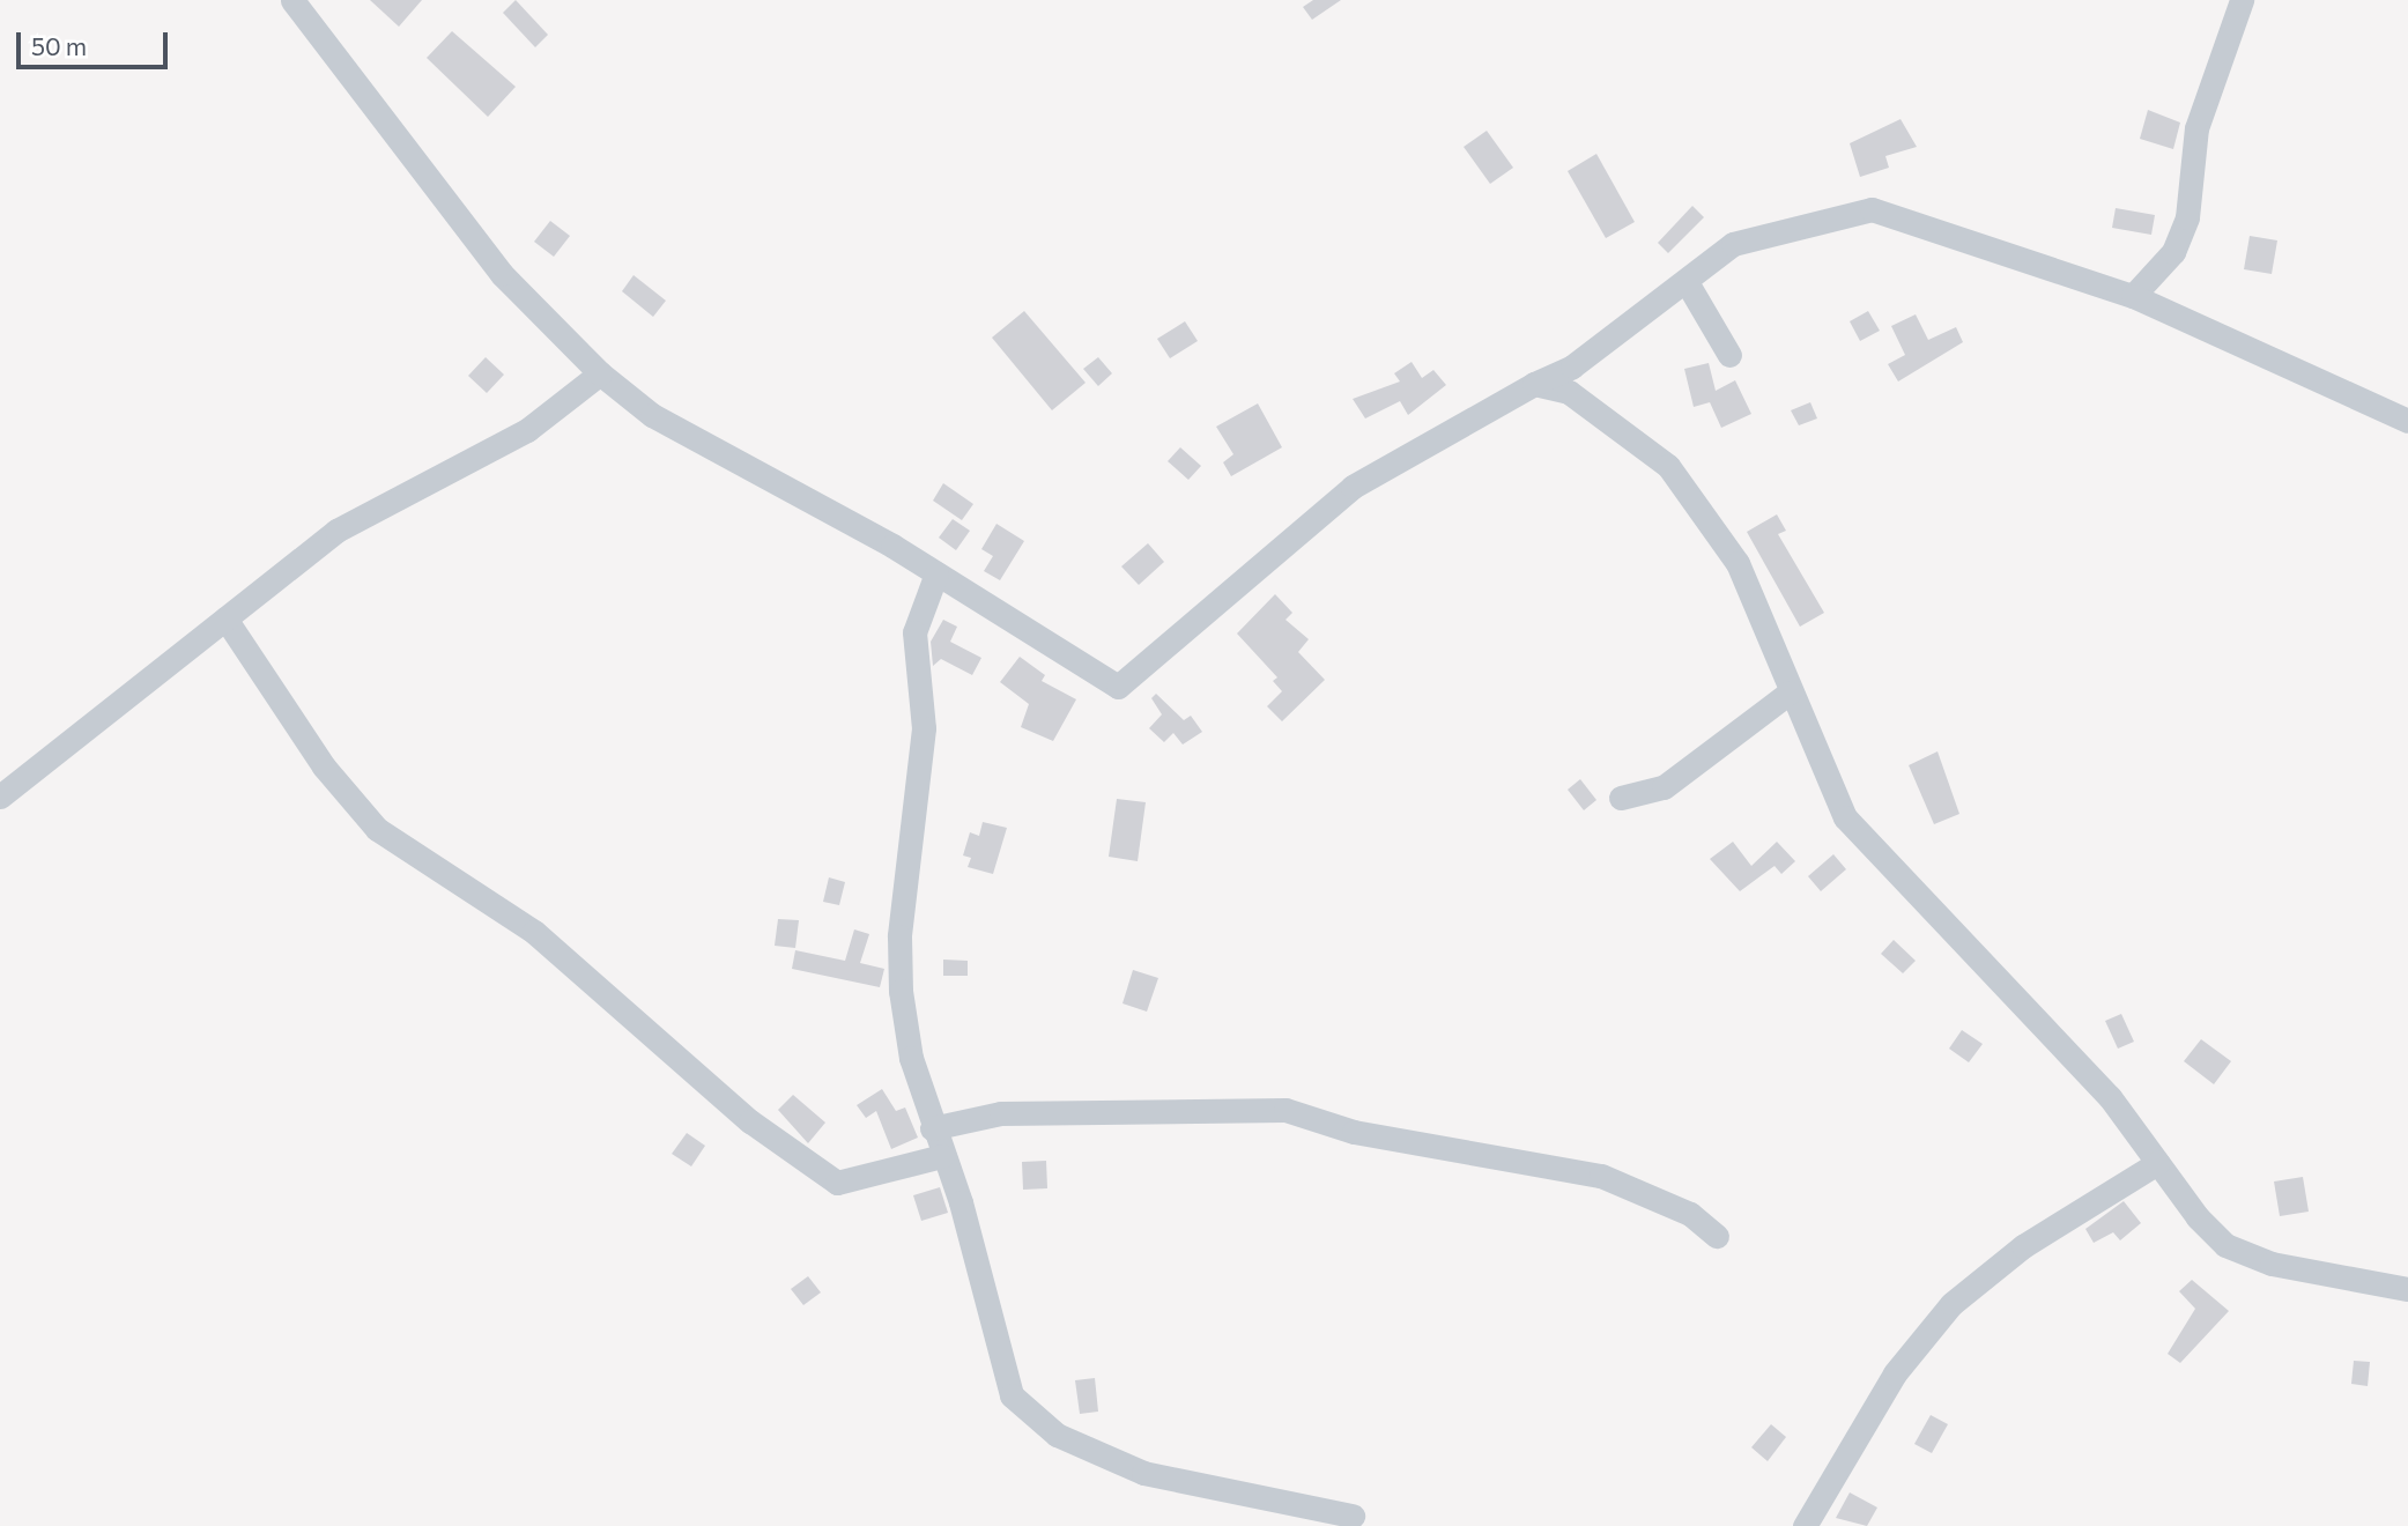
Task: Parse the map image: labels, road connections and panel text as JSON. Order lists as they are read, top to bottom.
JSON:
{
  "scale_bar": "50 m"
}
